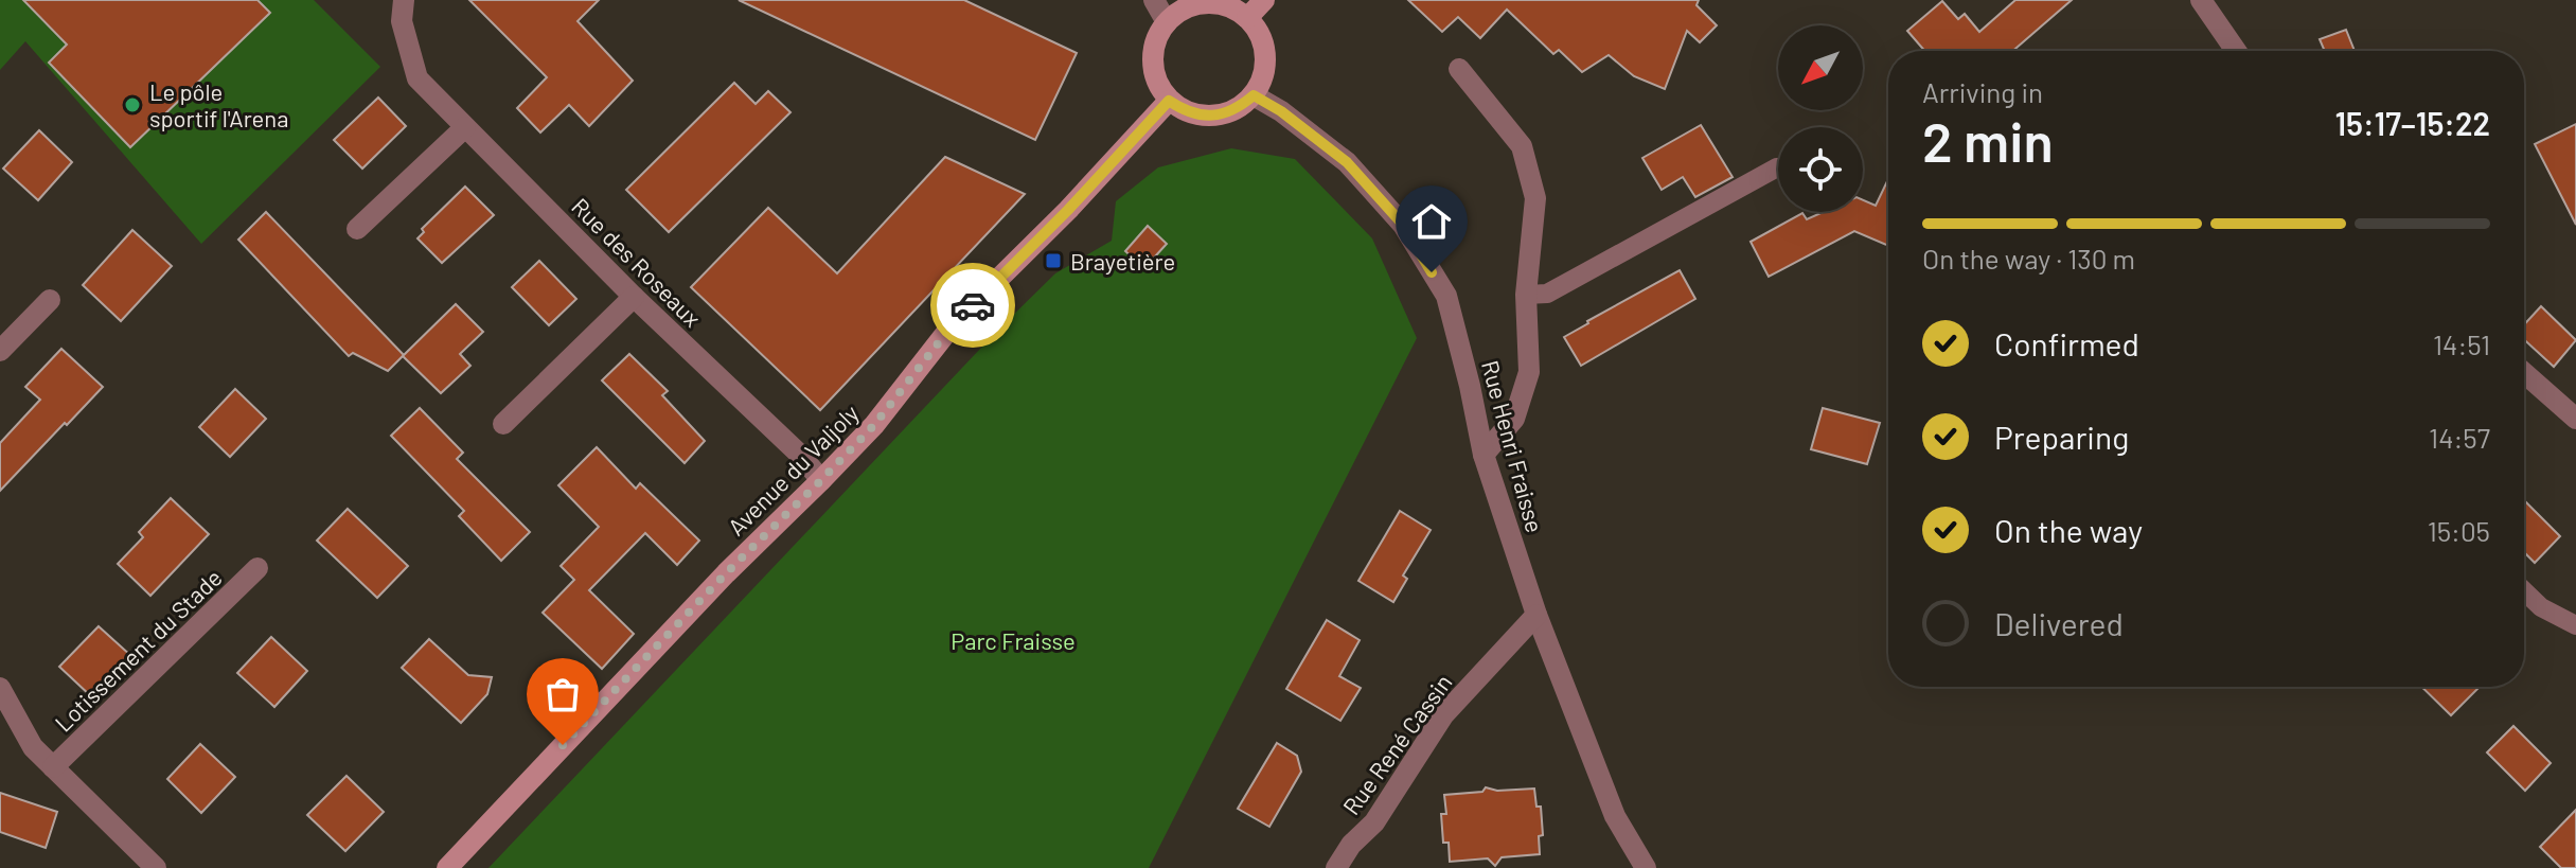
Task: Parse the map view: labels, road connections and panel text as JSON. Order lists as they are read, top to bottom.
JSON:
{
  "streets": {
    "main road": ["Avenue du Valjoly"],
    "street": [
      "Rue des Roseaux",
      "Rue Henri Fraisse",
      "Lotissement du Stade",
      "Rue René Cassin"
    ]
  },
  "crossings": [
    ["Rue des Roseaux", "Avenue du Valjoly"],
    ["Rue Henri Fraisse", "Avenue du Valjoly"],
    ["Rue Henri Fraisse", "Rue René Cassin"]
  ],
  "parks": ["Parc Fraisse"],
  "places": {
    "other": ["Le pôle sportif l'Arena"],
    "transit": ["Brayetière"]
  },
  "north": "bottom left",
  "page": {
    "heading": ["2 min", "Arriving in", "15:17–15:22"],
    "bar": "On the way · 130 m",
    "list": [
      ["Confirmed", "14:51"],
      ["Preparing", "14:57"],
      ["On the way", "15:05"],
      "Delivered"
    ]
  }
}
